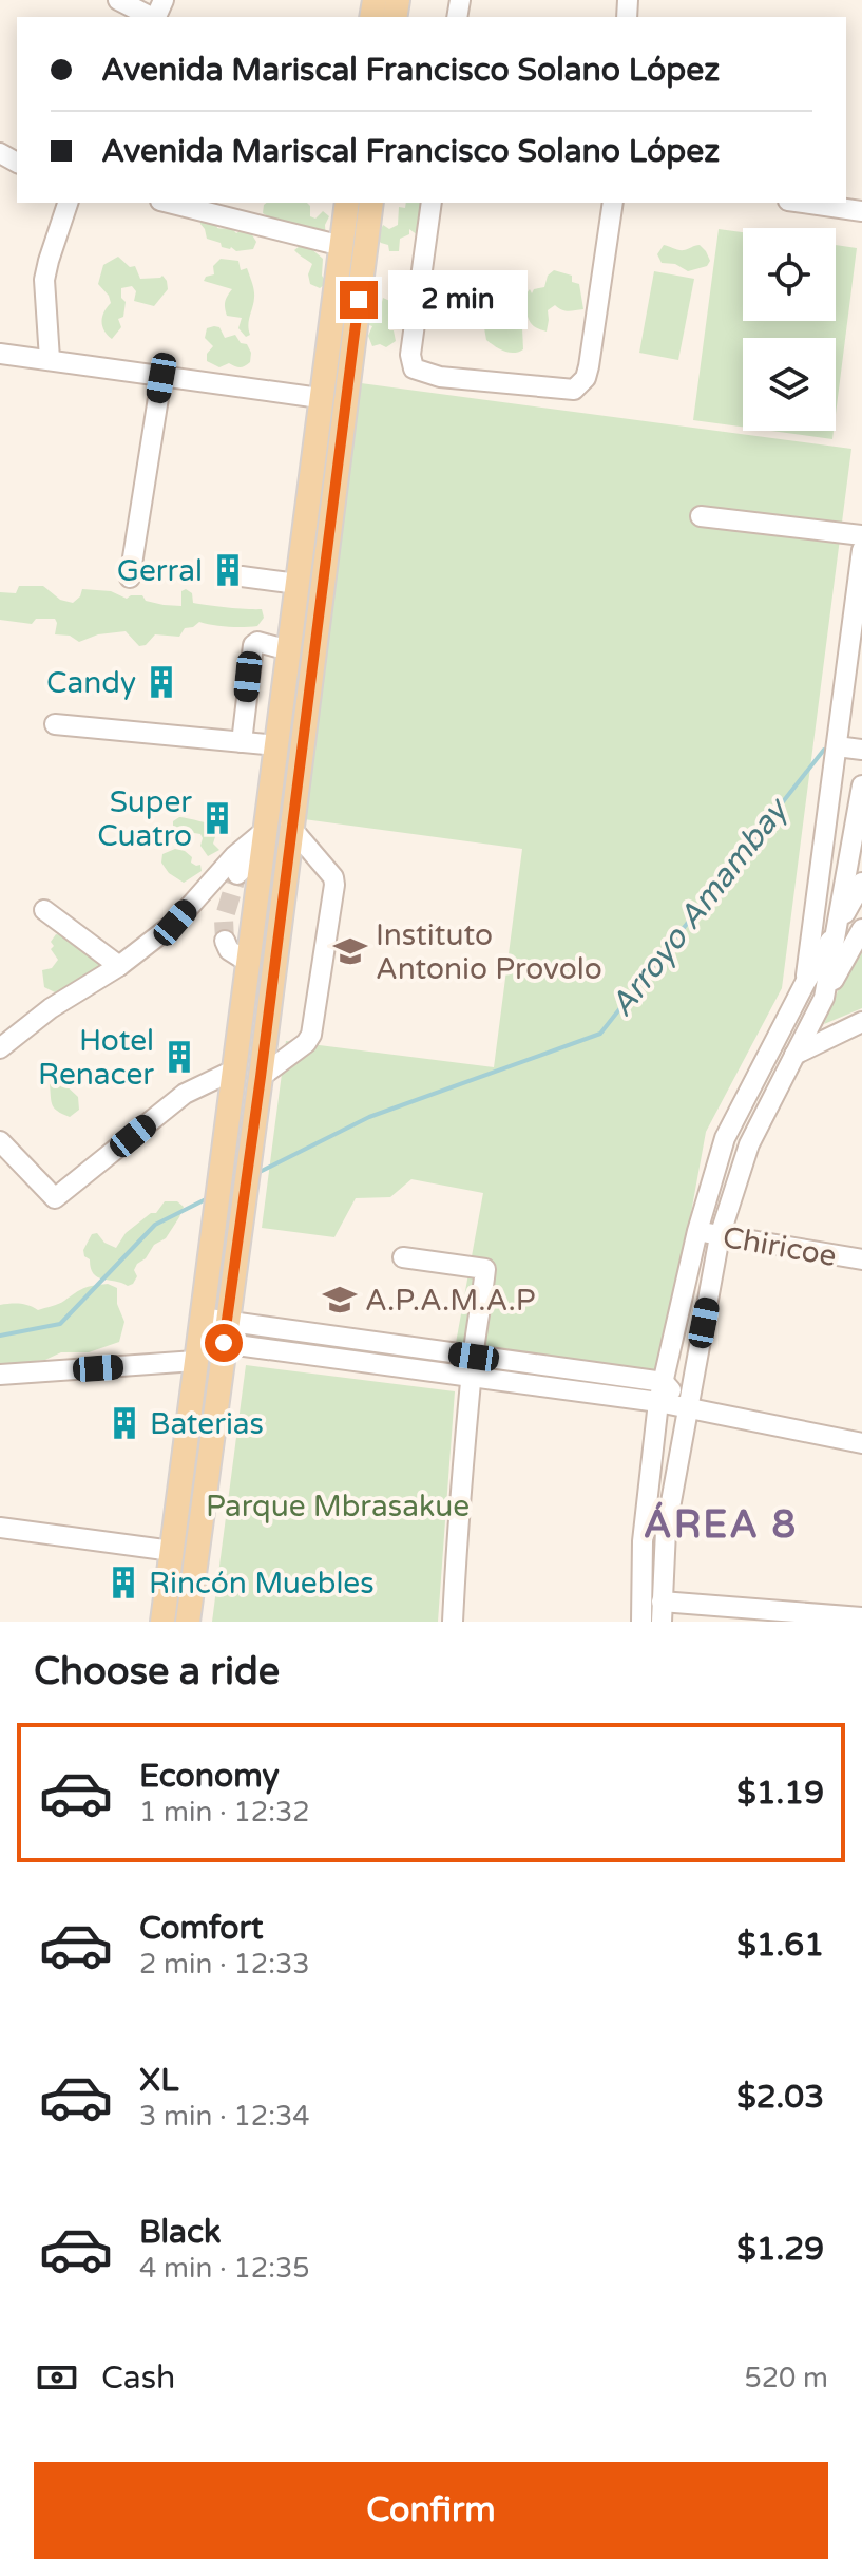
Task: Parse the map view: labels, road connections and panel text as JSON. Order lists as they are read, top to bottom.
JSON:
{
  "streets": {
    "street": ["Chiricoe"]
  },
  "districts": ["ÁREA 8"],
  "water": ["Arroyo Amambay"],
  "parks": ["Parque Mbrasakue"],
  "places": {
    "building": [
      "Gerral",
      "Candy",
      "Super Cuatro",
      "Hotel Renacer",
      "Baterias",
      "Rincón Muebles"
    ],
    "school or university": ["Instituto Antonio Provolo", "A.P.A.M.A.P"]
  },
  "page": {
    "banner": ["Avenida Mariscal Francisco Solano López", "Avenida Mariscal Francisco Solano López"],
    "bubble": "2 min",
    "heading": "Choose a ride",
    "list": [
      {
        "name": "Economy",
        "note": "1 min · 12:32",
        "value": "$1.19"
      },
      {
        "name": "Comfort",
        "note": "2 min · 12:33",
        "value": "$1.61"
      },
      {
        "name": "XL",
        "note": "3 min · 12:34",
        "value": "$2.03"
      },
      {
        "name": "Black",
        "note": "4 min · 12:35",
        "value": "$1.29"
      }
    ],
    "pay": ["Cash", "520 m"],
    "buttons": "Confirm"
  }
}
